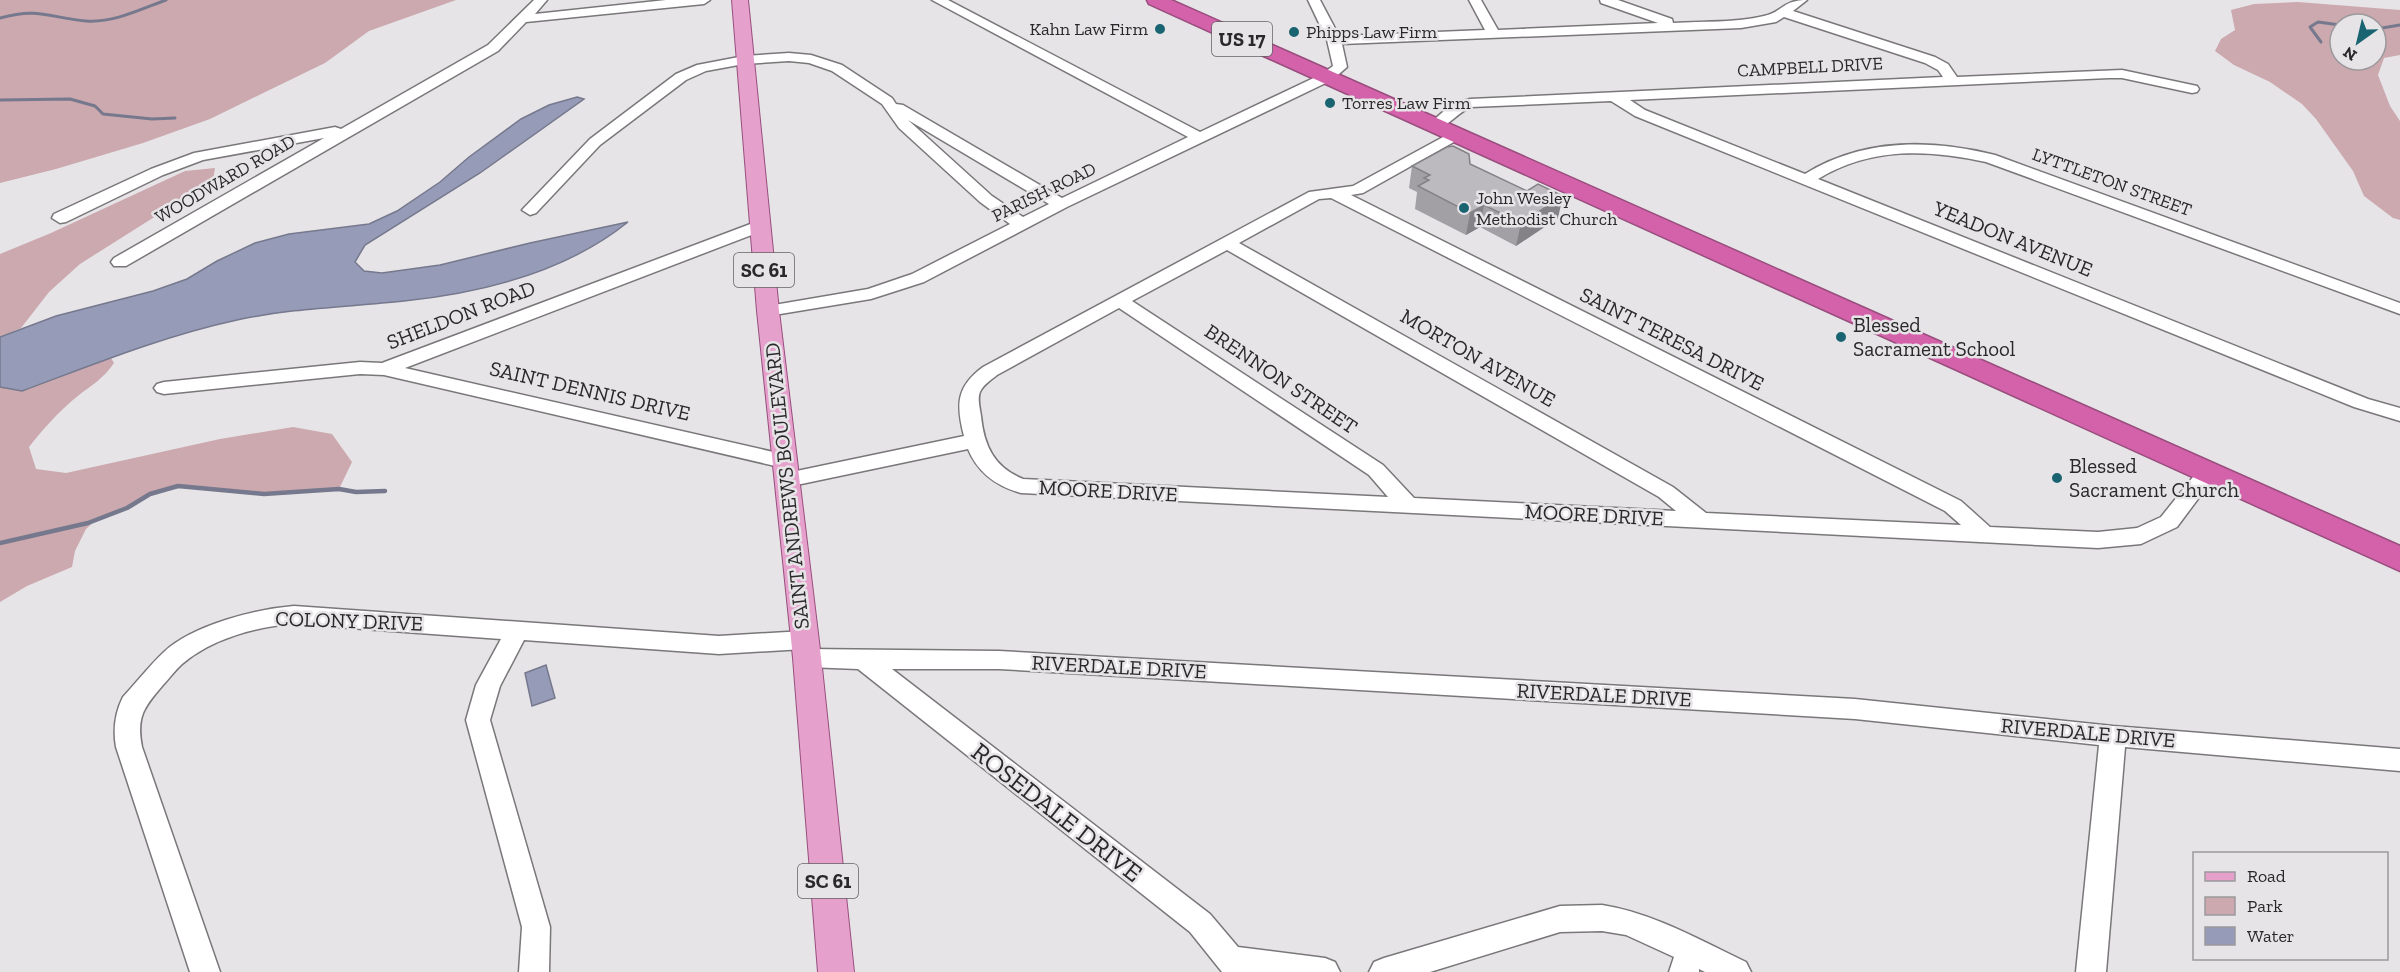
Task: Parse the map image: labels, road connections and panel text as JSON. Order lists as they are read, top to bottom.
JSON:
{
  "streets": {
    "highway": ["US 17"],
    "main road": ["SC 61", "SAINT ANDREWS BOULEVARD"],
    "street": [
      "CAMPBELL DRIVE",
      "WOODWARD ROAD",
      "LYTTLETON STREET",
      "PARISH ROAD",
      "YEADON AVENUE",
      "SHELDON ROAD",
      "SAINT TERESA DRIVE",
      "MORTON AVENUE",
      "BRENNON STREET",
      "SAINT DENNIS DRIVE",
      "MOORE DRIVE",
      "COLONY DRIVE",
      "RIVERDALE DRIVE",
      "ROSEDALE DRIVE"
    ]
  },
  "crossings": [
    ["US 17", "CAMPBELL DRIVE"],
    ["US 17", "PARISH ROAD"],
    ["US 17", "MOORE DRIVE"],
    ["CAMPBELL DRIVE", "YEADON AVENUE"],
    ["CAMPBELL DRIVE", "MOORE DRIVE"],
    ["LYTTLETON STREET", "YEADON AVENUE"],
    ["PARISH ROAD", "SAINT ANDREWS BOULEVARD"],
    ["SHELDON ROAD", "SAINT DENNIS DRIVE"],
    ["SHELDON ROAD", "SAINT ANDREWS BOULEVARD"],
    ["SAINT TERESA DRIVE", "MOORE DRIVE"],
    ["MORTON AVENUE", "MOORE DRIVE"],
    ["BRENNON STREET", "MOORE DRIVE"],
    ["SAINT DENNIS DRIVE", "SAINT ANDREWS BOULEVARD"],
    ["SAINT ANDREWS BOULEVARD", "COLONY DRIVE"],
    ["SAINT ANDREWS BOULEVARD", "RIVERDALE DRIVE"],
    ["COLONY DRIVE", "RIVERDALE DRIVE"],
    ["RIVERDALE DRIVE", "ROSEDALE DRIVE"]
  ],
  "places": [
    "Kahn Law Firm",
    "Phipps Law Firm",
    "Torres Law Firm",
    "John Wesley Methodist Church",
    "Blessed Sacrament School",
    "Blessed Sacrament Church"
  ],
  "legend": ["Road", "Park", "Water"],
  "north": "bottom left"
}
